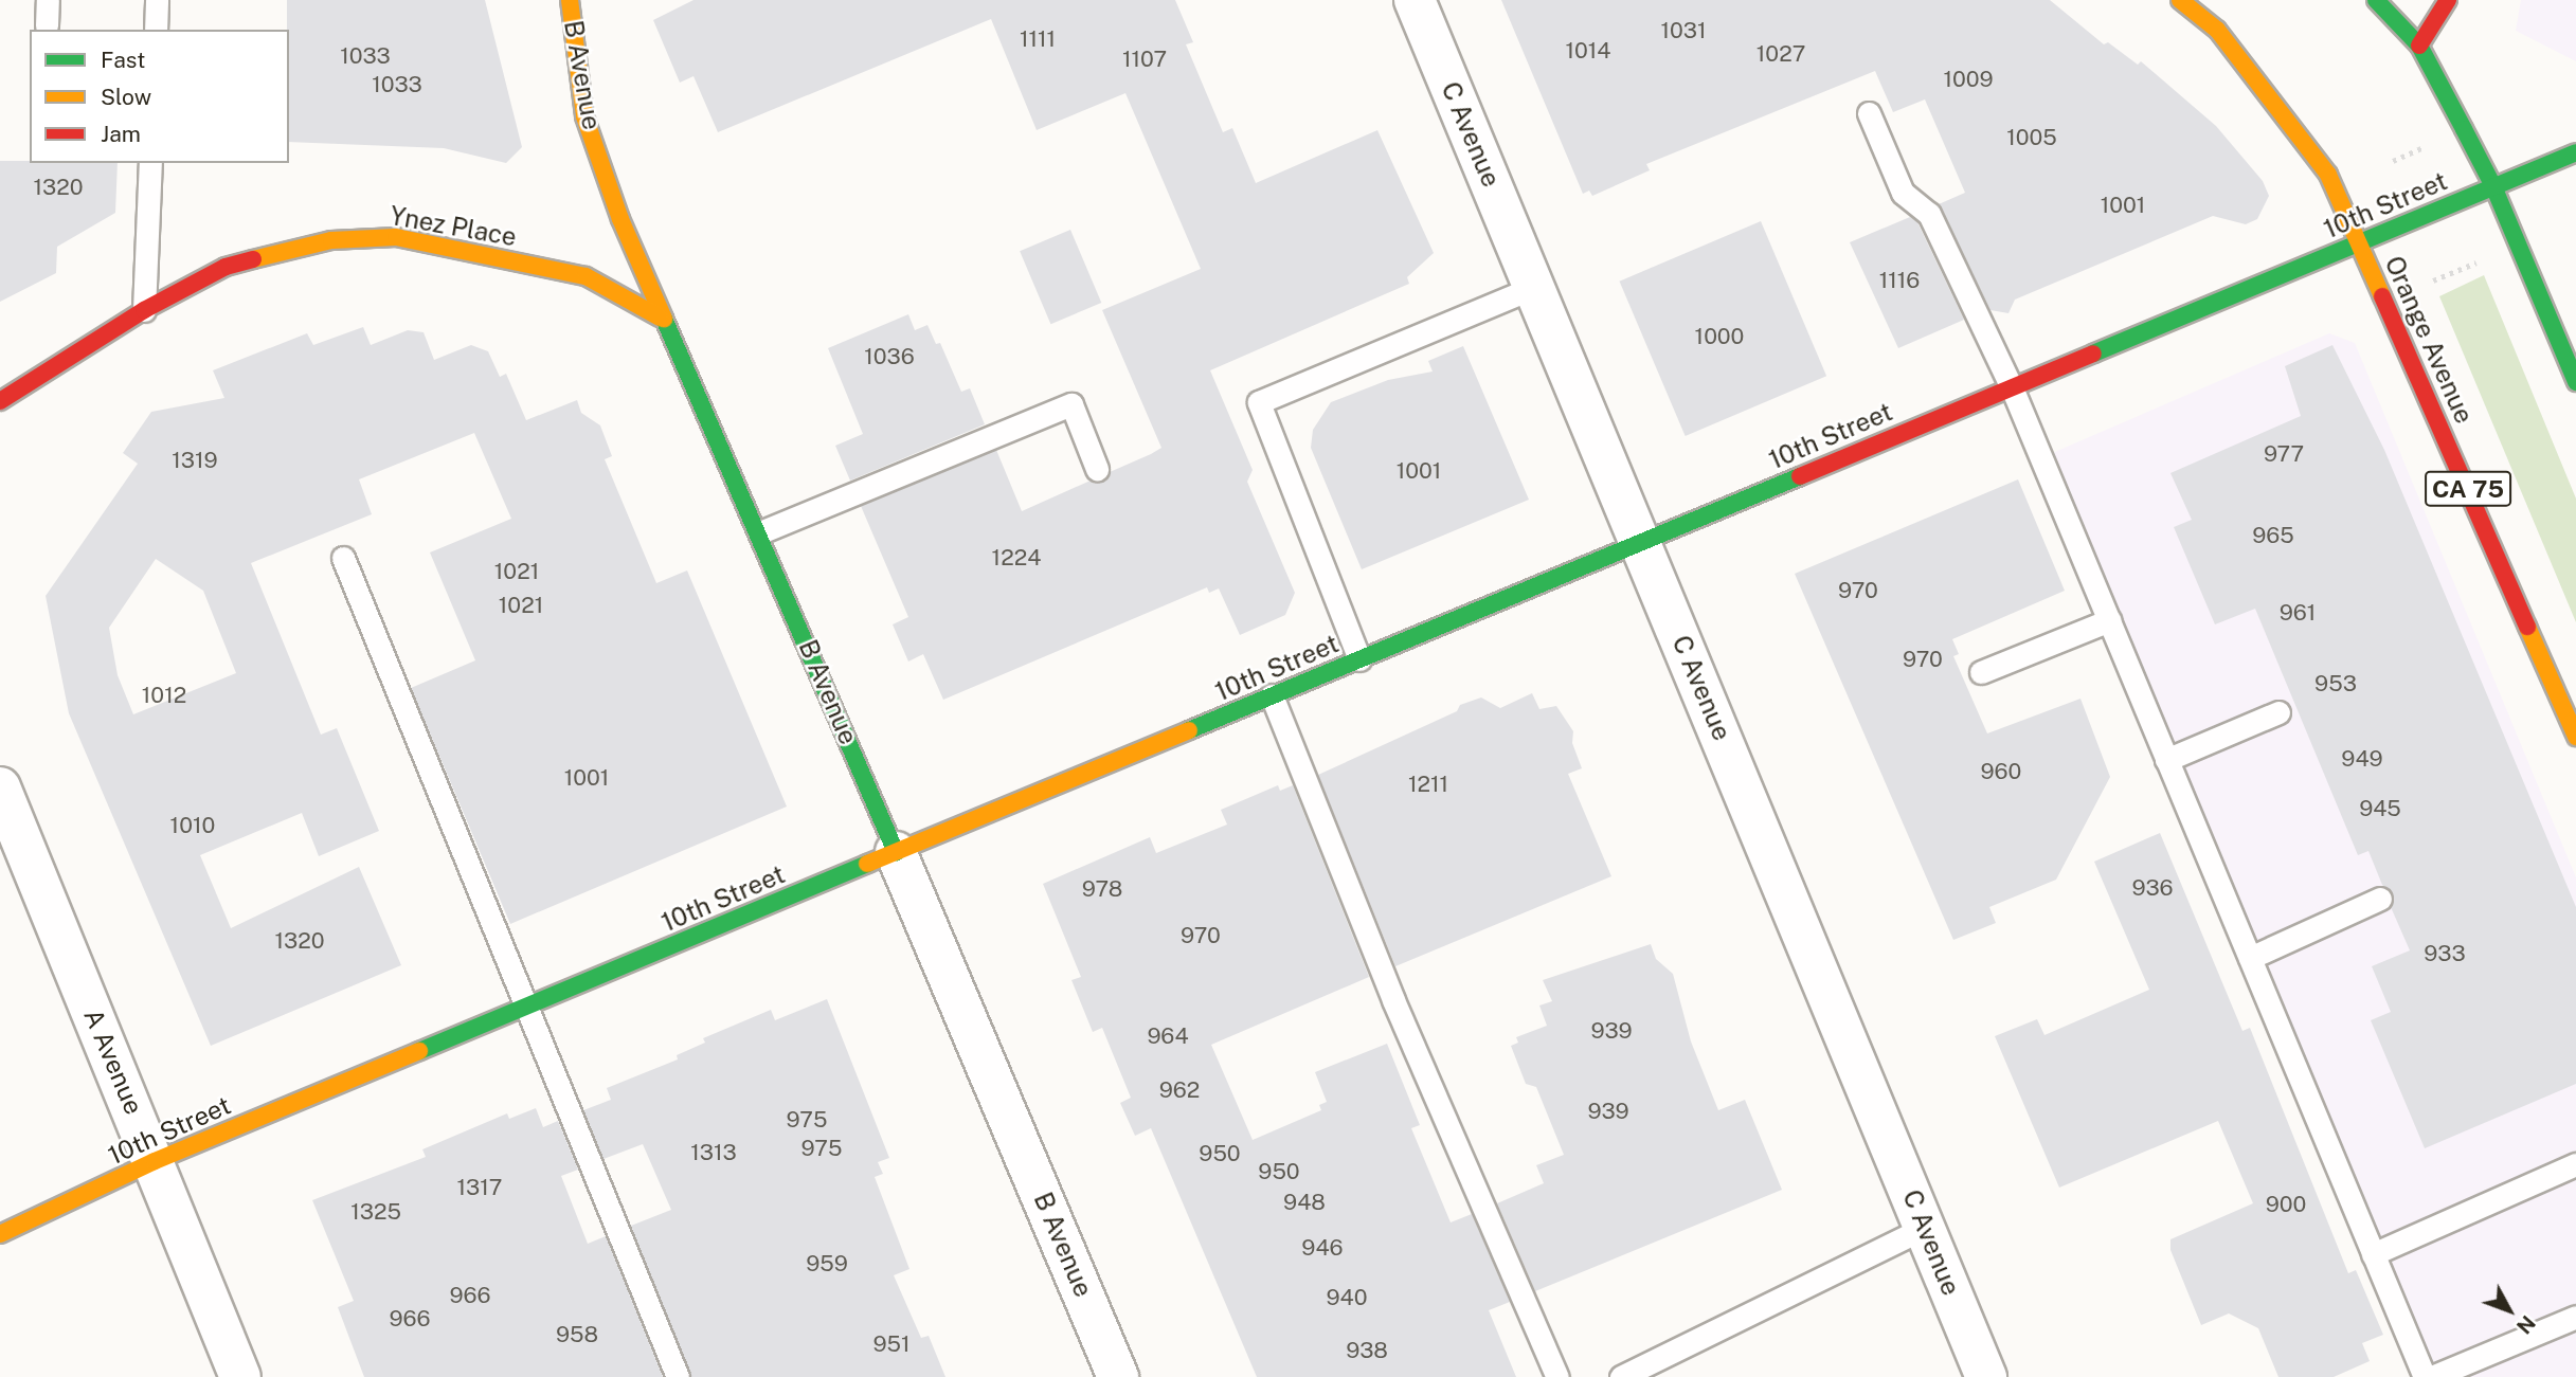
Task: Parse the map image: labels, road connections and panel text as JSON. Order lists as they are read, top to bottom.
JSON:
{
  "streets": {
    "main road": [
      "B Avenue",
      "10th Street",
      "Ynez Place",
      "Orange Avenue",
      "CA 75"
    ],
    "street": ["C Avenue", "A Avenue"]
  },
  "crossings": [
    ["B Avenue", "10th Street"],
    ["B Avenue", "Ynez Place"],
    ["C Avenue", "10th Street"],
    ["10th Street", "Orange Avenue"],
    ["10th Street", "A Avenue"]
  ],
  "house_numbers": [
    "1031",
    "1111",
    "1014",
    "1027",
    "1033",
    "1107",
    "1009",
    "1033",
    "1005",
    "1320",
    "1001",
    "1116",
    "1000",
    "1036",
    "977",
    "1319",
    "1001",
    "965",
    "1224",
    "1021",
    "970",
    "1021",
    "961",
    "970",
    "953",
    "1012",
    "949",
    "960",
    "1001",
    "1211",
    "945",
    "1010",
    "936",
    "978",
    "970",
    "1320",
    "933",
    "939",
    "964",
    "962",
    "939",
    "975",
    "975",
    "1313",
    "950",
    "950",
    "1317",
    "948",
    "900",
    "1325",
    "946",
    "959",
    "966",
    "940",
    "966",
    "958",
    "951",
    "938"
  ],
  "legend": ["Fast", "Slow", "Jam"],
  "north": "bottom right"
}
